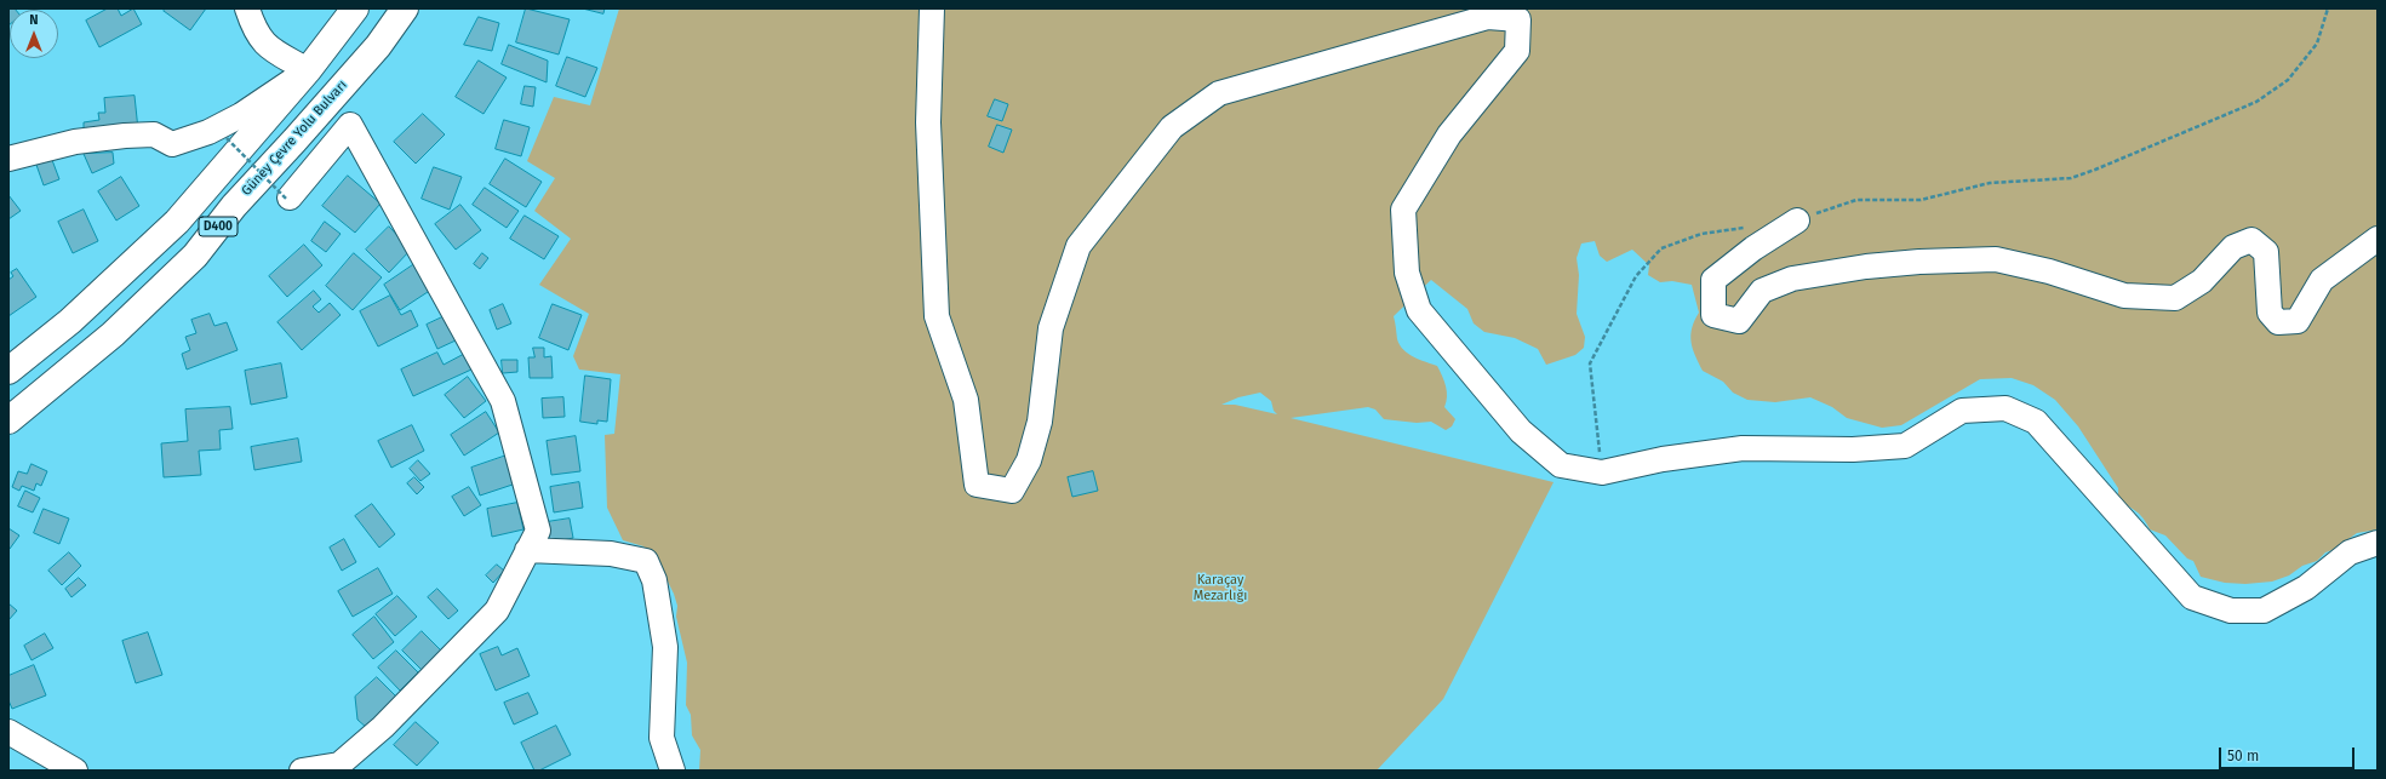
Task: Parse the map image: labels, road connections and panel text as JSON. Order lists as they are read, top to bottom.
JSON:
{
  "streets": {
    "highway": ["Güney Çevre Yolu Bulvarı", "D400"]
  },
  "parks": ["Karaçay Mezarlığı"],
  "scale_bar": "50 m",
  "north": "top"
}
